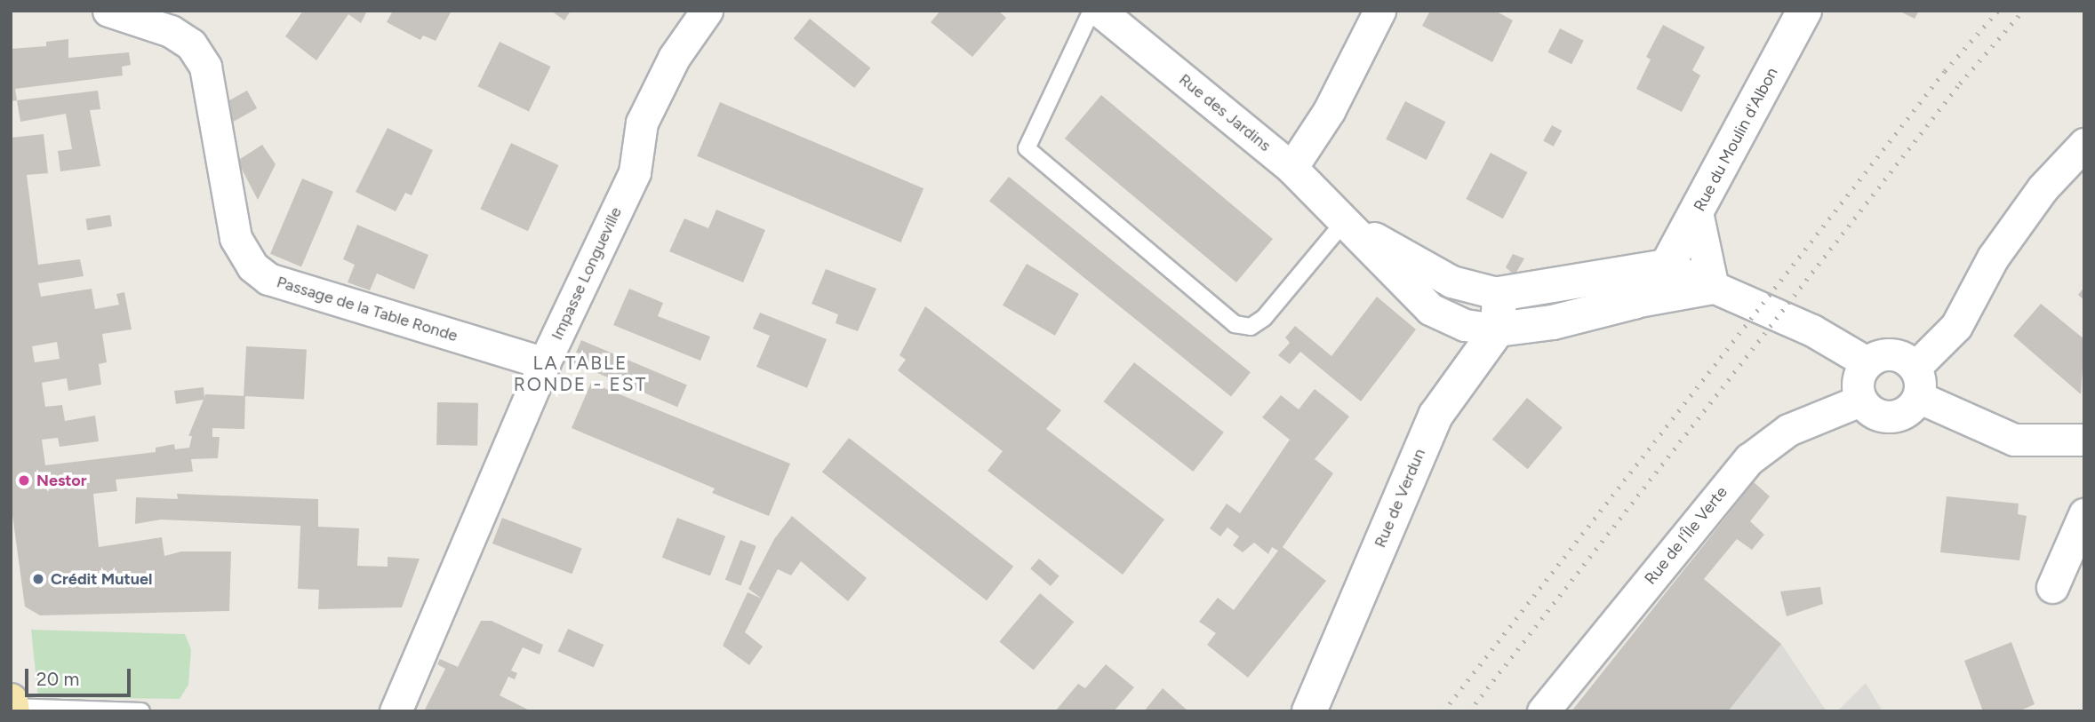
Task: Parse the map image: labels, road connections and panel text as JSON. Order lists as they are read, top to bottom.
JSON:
{
  "streets": {
    "main road": ["Rue du Moulin d'Albon", "Rue de Verdun"],
    "street": [
      "Rue des Jardins",
      "Impasse Longueville",
      "Passage de la Table Ronde",
      "Rue de l'Île Verte"
    ]
  },
  "crossings": [
    ["Rue des Jardins", "Rue de Verdun"],
    ["Impasse Longueville", "Passage de la Table Ronde"]
  ],
  "districts": ["LA TABLE RONDE - EST"],
  "places": ["Nestor", "Crédit Mutuel"],
  "scale_bar": "20 m"
}
